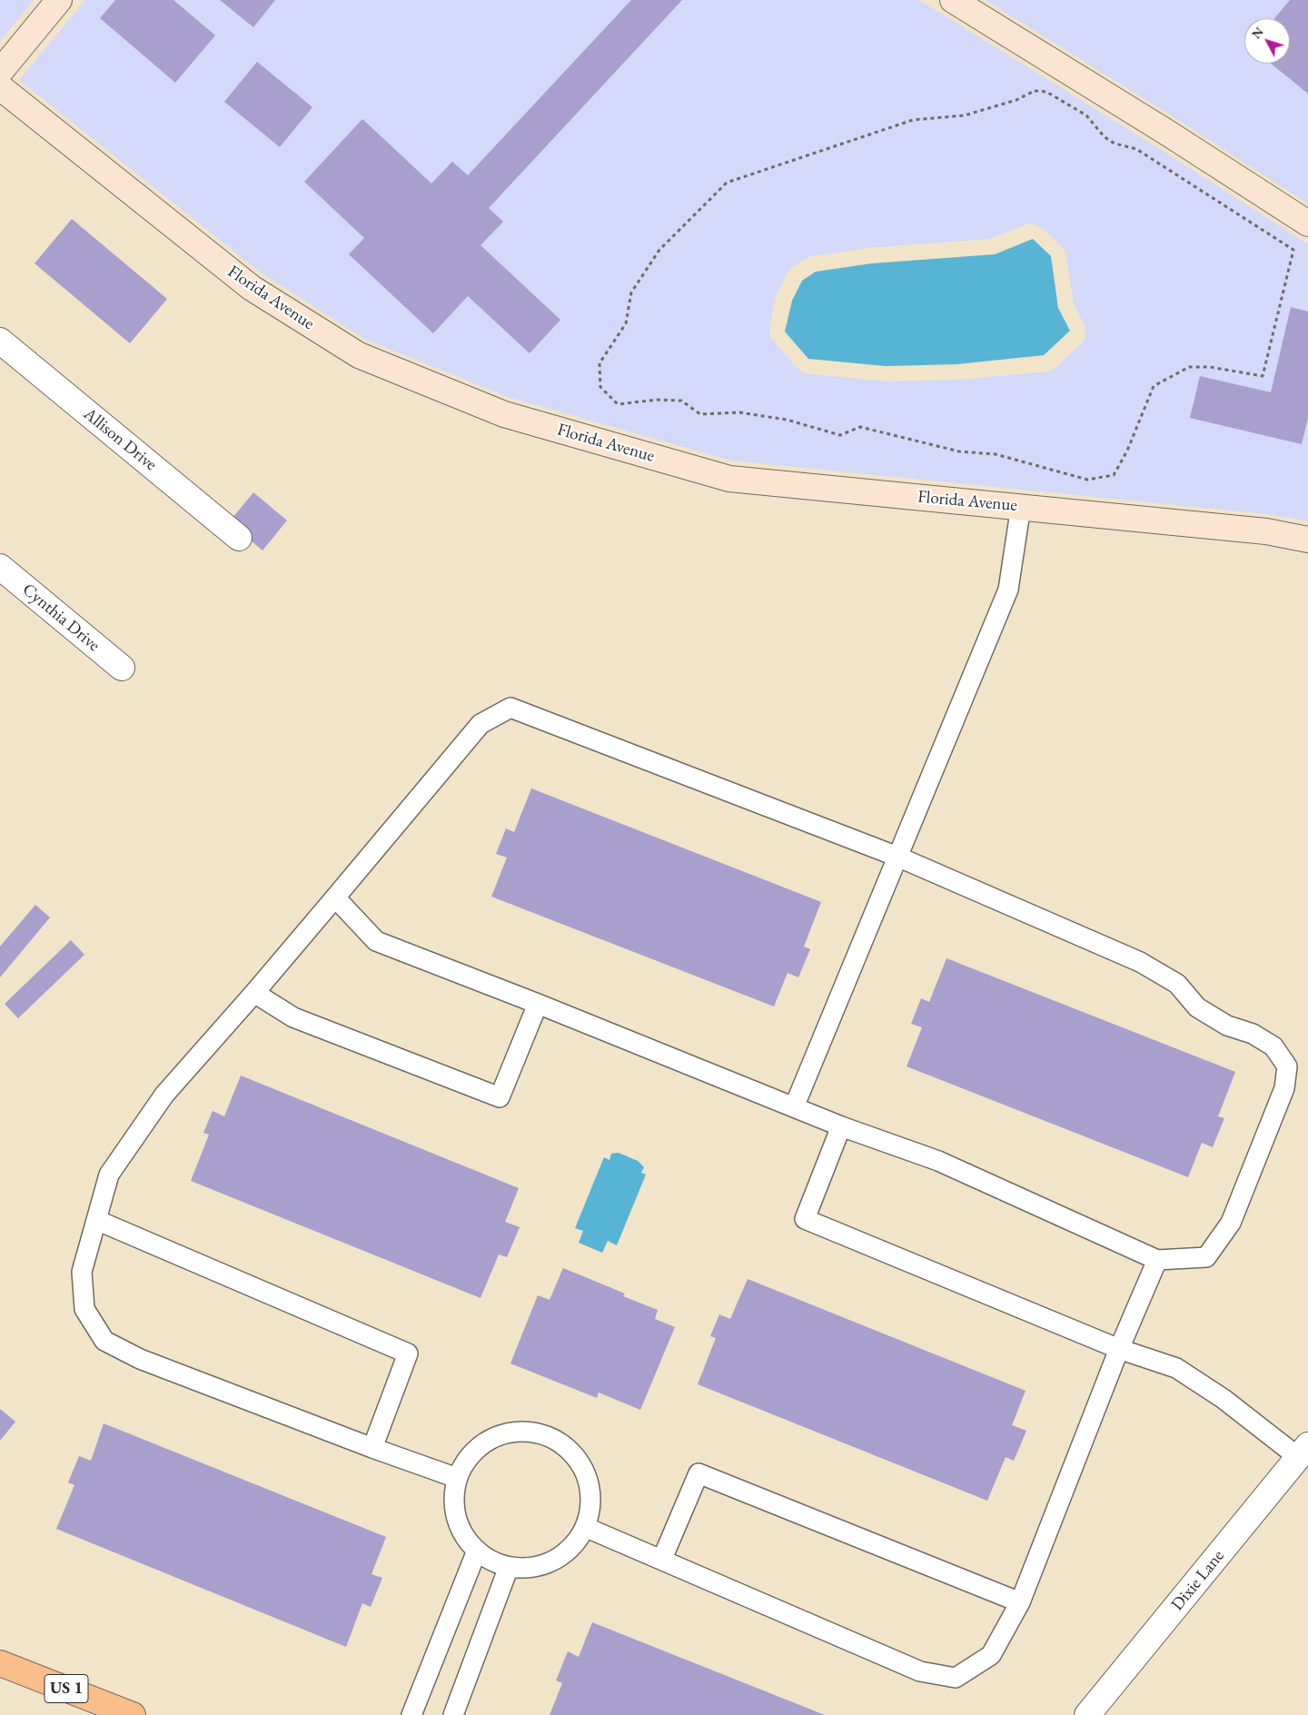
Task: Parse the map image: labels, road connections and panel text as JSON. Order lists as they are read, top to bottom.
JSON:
{
  "streets": {
    "main road": ["US 1"],
    "street": [
      "Florida Avenue",
      "Allison Drive",
      "Cynthia Drive",
      "Dixie Lane"
    ]
  },
  "north": "top left"
}
